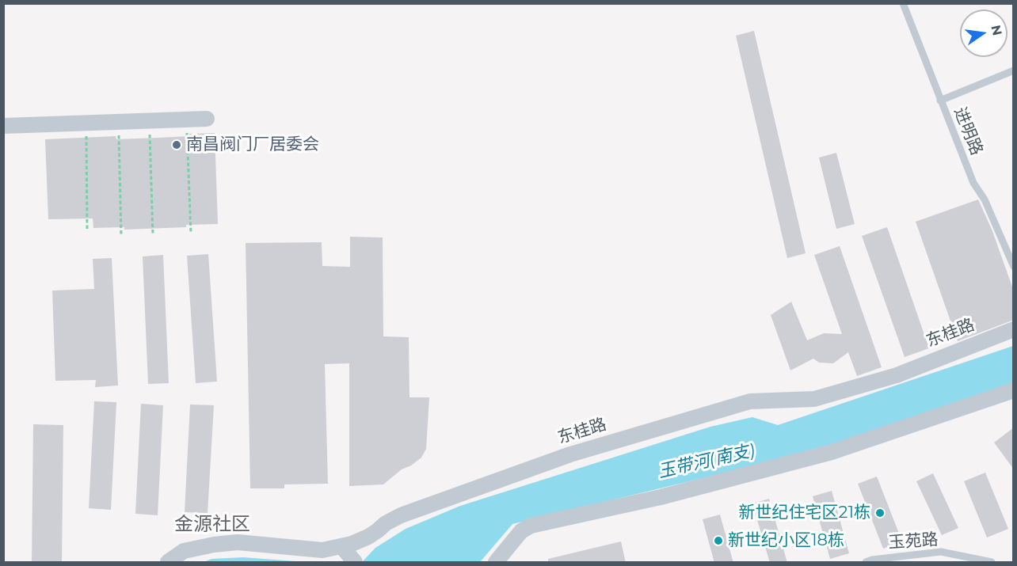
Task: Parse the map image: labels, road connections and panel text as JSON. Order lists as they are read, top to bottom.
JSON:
{
  "streets": {
    "street": ["东桂路"],
    "lane": ["进明路", "玉苑路"]
  },
  "districts": ["金源社区"],
  "water": ["玉带河(南支)"],
  "places": ["南昌阀门厂居委会", "新世纪住宅区21栋", "新世纪小区18栋"],
  "north": "right"
}
